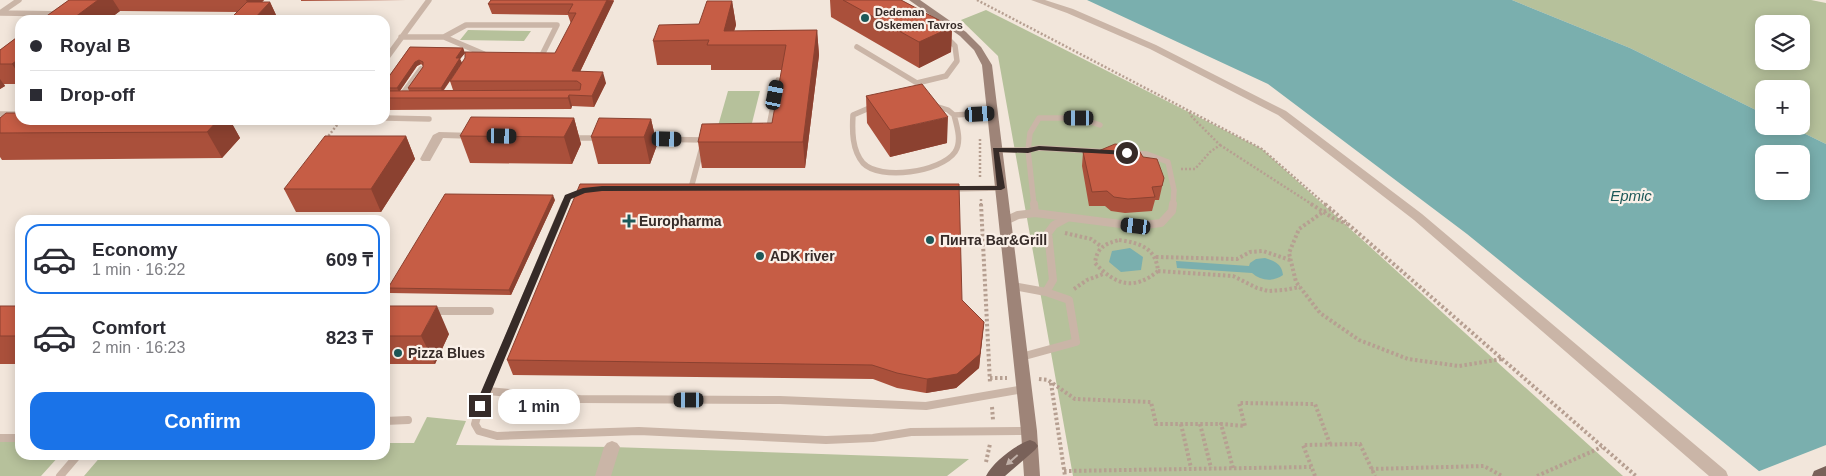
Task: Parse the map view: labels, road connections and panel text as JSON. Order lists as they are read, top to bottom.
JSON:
{
  "water": ["Ертіс"],
  "places": {
    "other": [
      "Dedeman Oskemen Tavros",
      "Пинта Bar&Grill",
      "ADK river",
      "Pizza Blues"
    ],
    "health": ["Europharma"]
  },
  "page": {
    "map_buttons": ["+", "−"],
    "banner": ["Royal B", "Drop-off"],
    "list": [
      {
        "name": "Economy",
        "note": "1 min · 16:22",
        "value": "609 ₸"
      },
      {
        "name": "Comfort",
        "note": "2 min · 16:23",
        "value": "823 ₸"
      }
    ],
    "buttons": "Confirm",
    "bubble": "1 min"
  }
}
